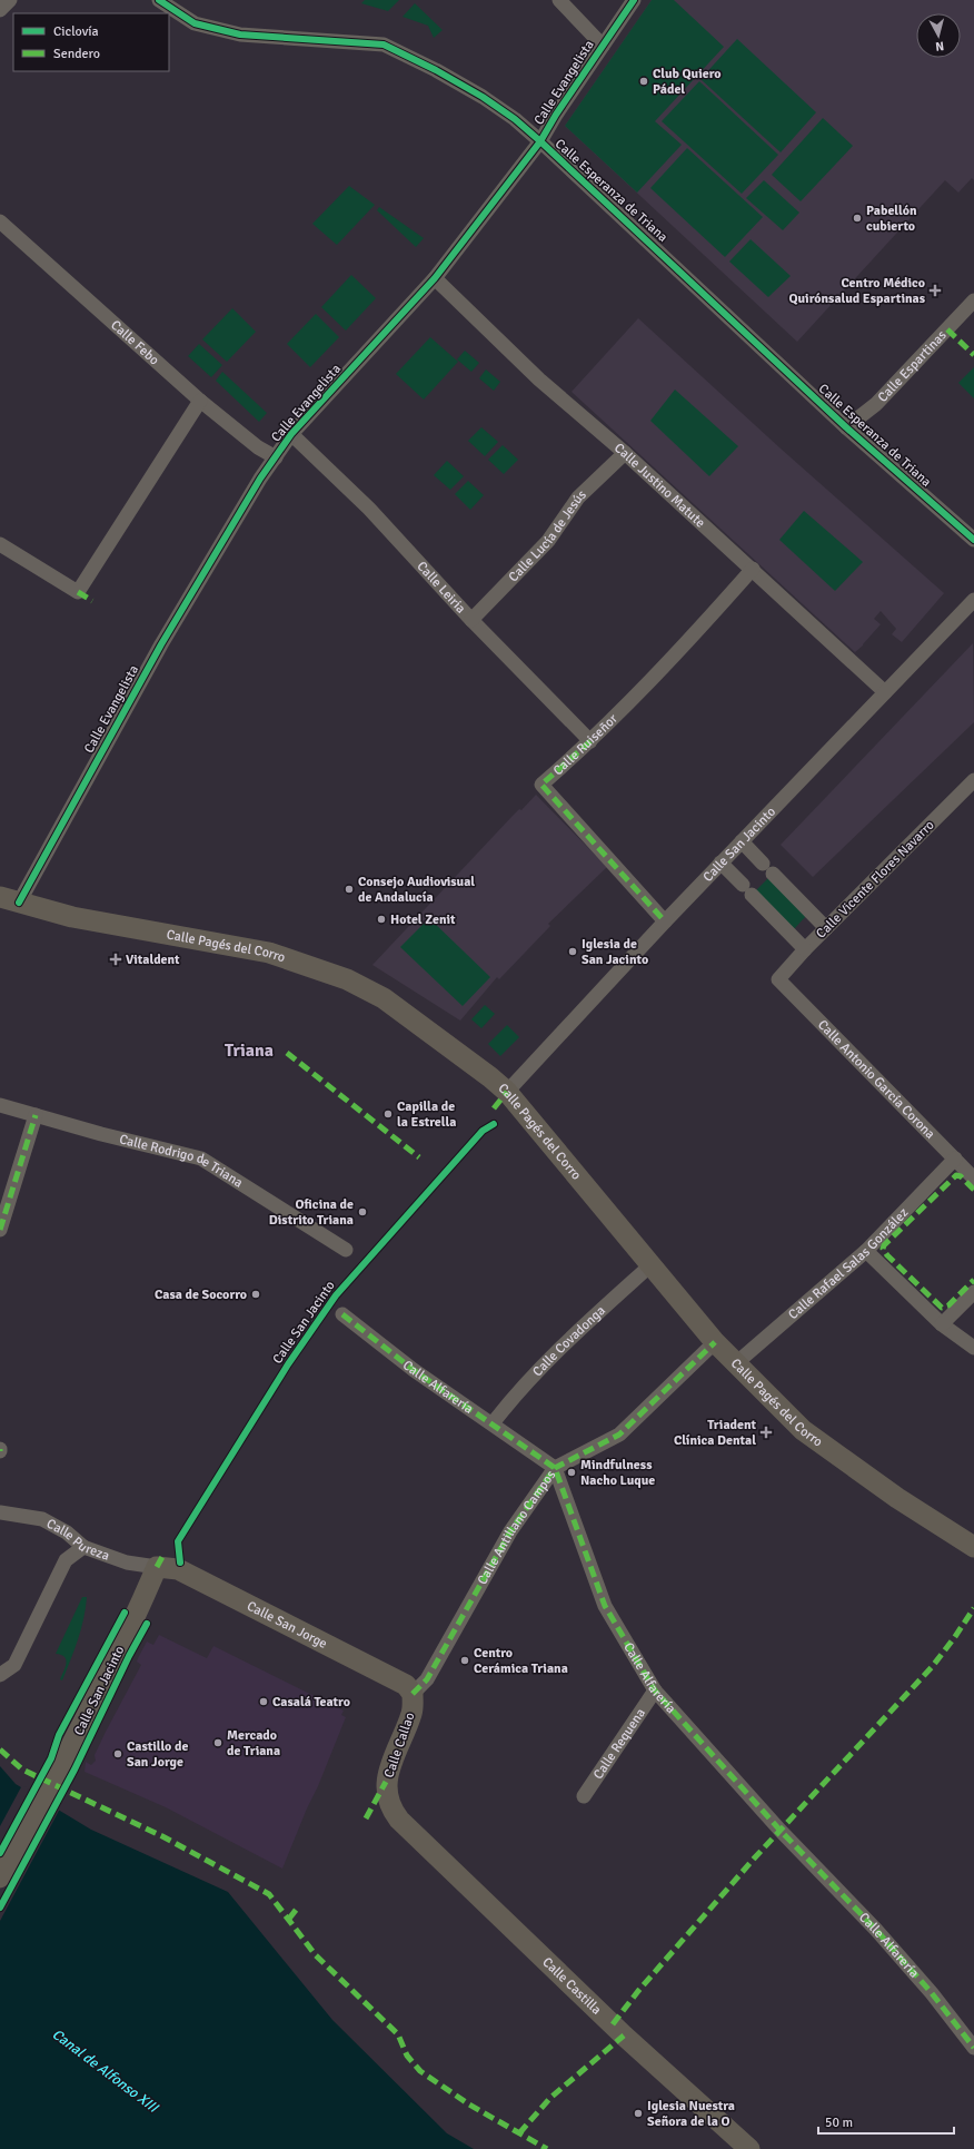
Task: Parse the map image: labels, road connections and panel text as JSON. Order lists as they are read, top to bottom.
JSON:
{
  "streets": {
    "street": [
      "Calle Evangelista",
      "Calle Esperanza de Triana",
      "Calle Febo",
      "Calle Espartinas",
      "Calle Justino Matute",
      "Calle Lucía de Jesús",
      "Calle Leiria",
      "Calle Ruiseñor",
      "Calle San Jacinto",
      "Calle Vicente Flores Navarro",
      "Calle Pagés del Corro",
      "Calle Antonio García Corona",
      "Calle Rodrigo de Triana",
      "Calle Rafael Salas González",
      "Calle Covadonga",
      "Calle Alfarería",
      "Calle Antillano Campos",
      "Calle Pureza",
      "Calle San Jorge",
      "Calle Requena",
      "Calle Callao",
      "Calle Castilla"
    ]
  },
  "crossings": [
    ["Calle Evangelista", "Calle Esperanza de Triana"],
    ["Calle Evangelista", "Calle Febo"],
    ["Calle Evangelista", "Calle Justino Matute"],
    ["Calle Evangelista", "Calle Leiria"],
    ["Calle Evangelista", "Calle Pagés del Corro"],
    ["Calle Esperanza de Triana", "Calle Espartinas"],
    ["Calle Justino Matute", "Calle Lucía de Jesús"],
    ["Calle Justino Matute", "Calle Ruiseñor"],
    ["Calle Justino Matute", "Calle San Jacinto"],
    ["Calle Lucía de Jesús", "Calle Leiria"],
    ["Calle Leiria", "Calle Ruiseñor"],
    ["Calle Ruiseñor", "Calle San Jacinto"],
    ["Calle San Jacinto", "Calle Pagés del Corro"],
    ["Calle San Jacinto", "Calle Pureza"],
    ["Calle San Jacinto", "Calle San Jorge"],
    ["Calle Vicente Flores Navarro", "Calle Antonio García Corona"],
    ["Calle Pagés del Corro", "Calle Rafael Salas González"],
    ["Calle Pagés del Corro", "Calle Covadonga"],
    ["Calle Pagés del Corro", "Calle Antillano Campos"],
    ["Calle Antonio García Corona", "Calle Rafael Salas González"],
    ["Calle Covadonga", "Calle Alfarería"],
    ["Calle Alfarería", "Calle Antillano Campos"],
    ["Calle Alfarería", "Calle Requena"],
    ["Calle Antillano Campos", "Calle San Jorge"],
    ["Calle Antillano Campos", "Calle Callao"],
    ["Calle Pureza", "Calle San Jorge"],
    ["Calle San Jorge", "Calle Callao"],
    ["Calle Callao", "Calle Castilla"]
  ],
  "districts": ["Triana"],
  "water": ["Canal de Alfonso XIII"],
  "places": {
    "other": [
      "Club Quiero Pádel",
      "Pabellón cubierto",
      "Consejo Audiovisual de Andalucía",
      "Hotel Zenit",
      "Iglesia de San Jacinto",
      "Capilla de la Estrella",
      "Oficina de Distrito Triana",
      "Casa de Socorro",
      "Mindfulness Nacho Luque",
      "Centro Cerámica Triana",
      "Casalá Teatro",
      "Mercado de Triana",
      "Castillo de San Jorge",
      "Iglesia Nuestra Señora de la O"
    ],
    "health": ["Centro Médico Quirónsalud Espartinas", "Vitaldent", "Triadent Clínica Dental"]
  },
  "legend": ["Ciclovía", "Sendero"],
  "scale_bar": "50 m",
  "north": "bottom"
}
